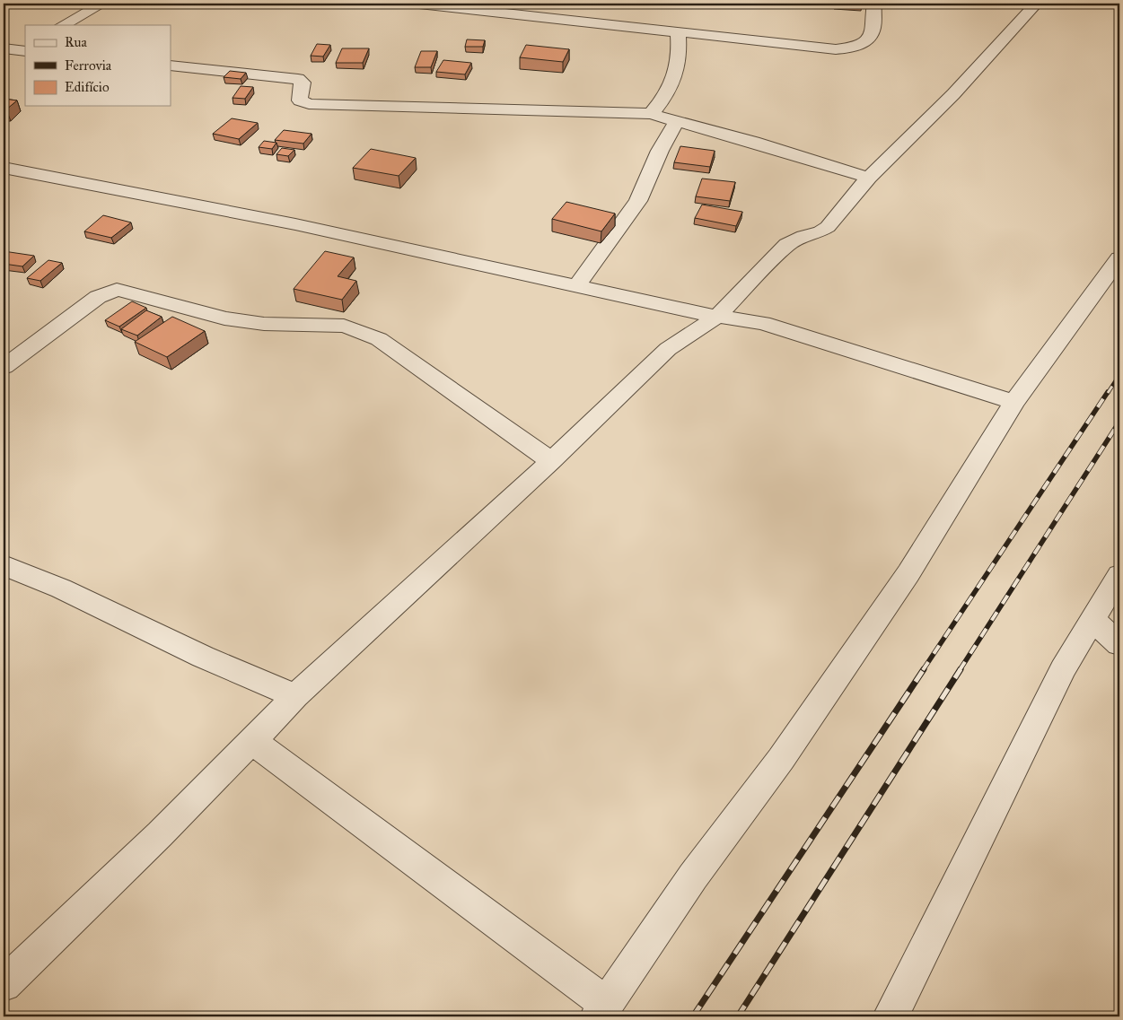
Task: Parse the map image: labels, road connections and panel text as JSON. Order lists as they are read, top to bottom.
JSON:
{
  "legend": ["Rua", "Ferrovia", "Edifício"]
}
